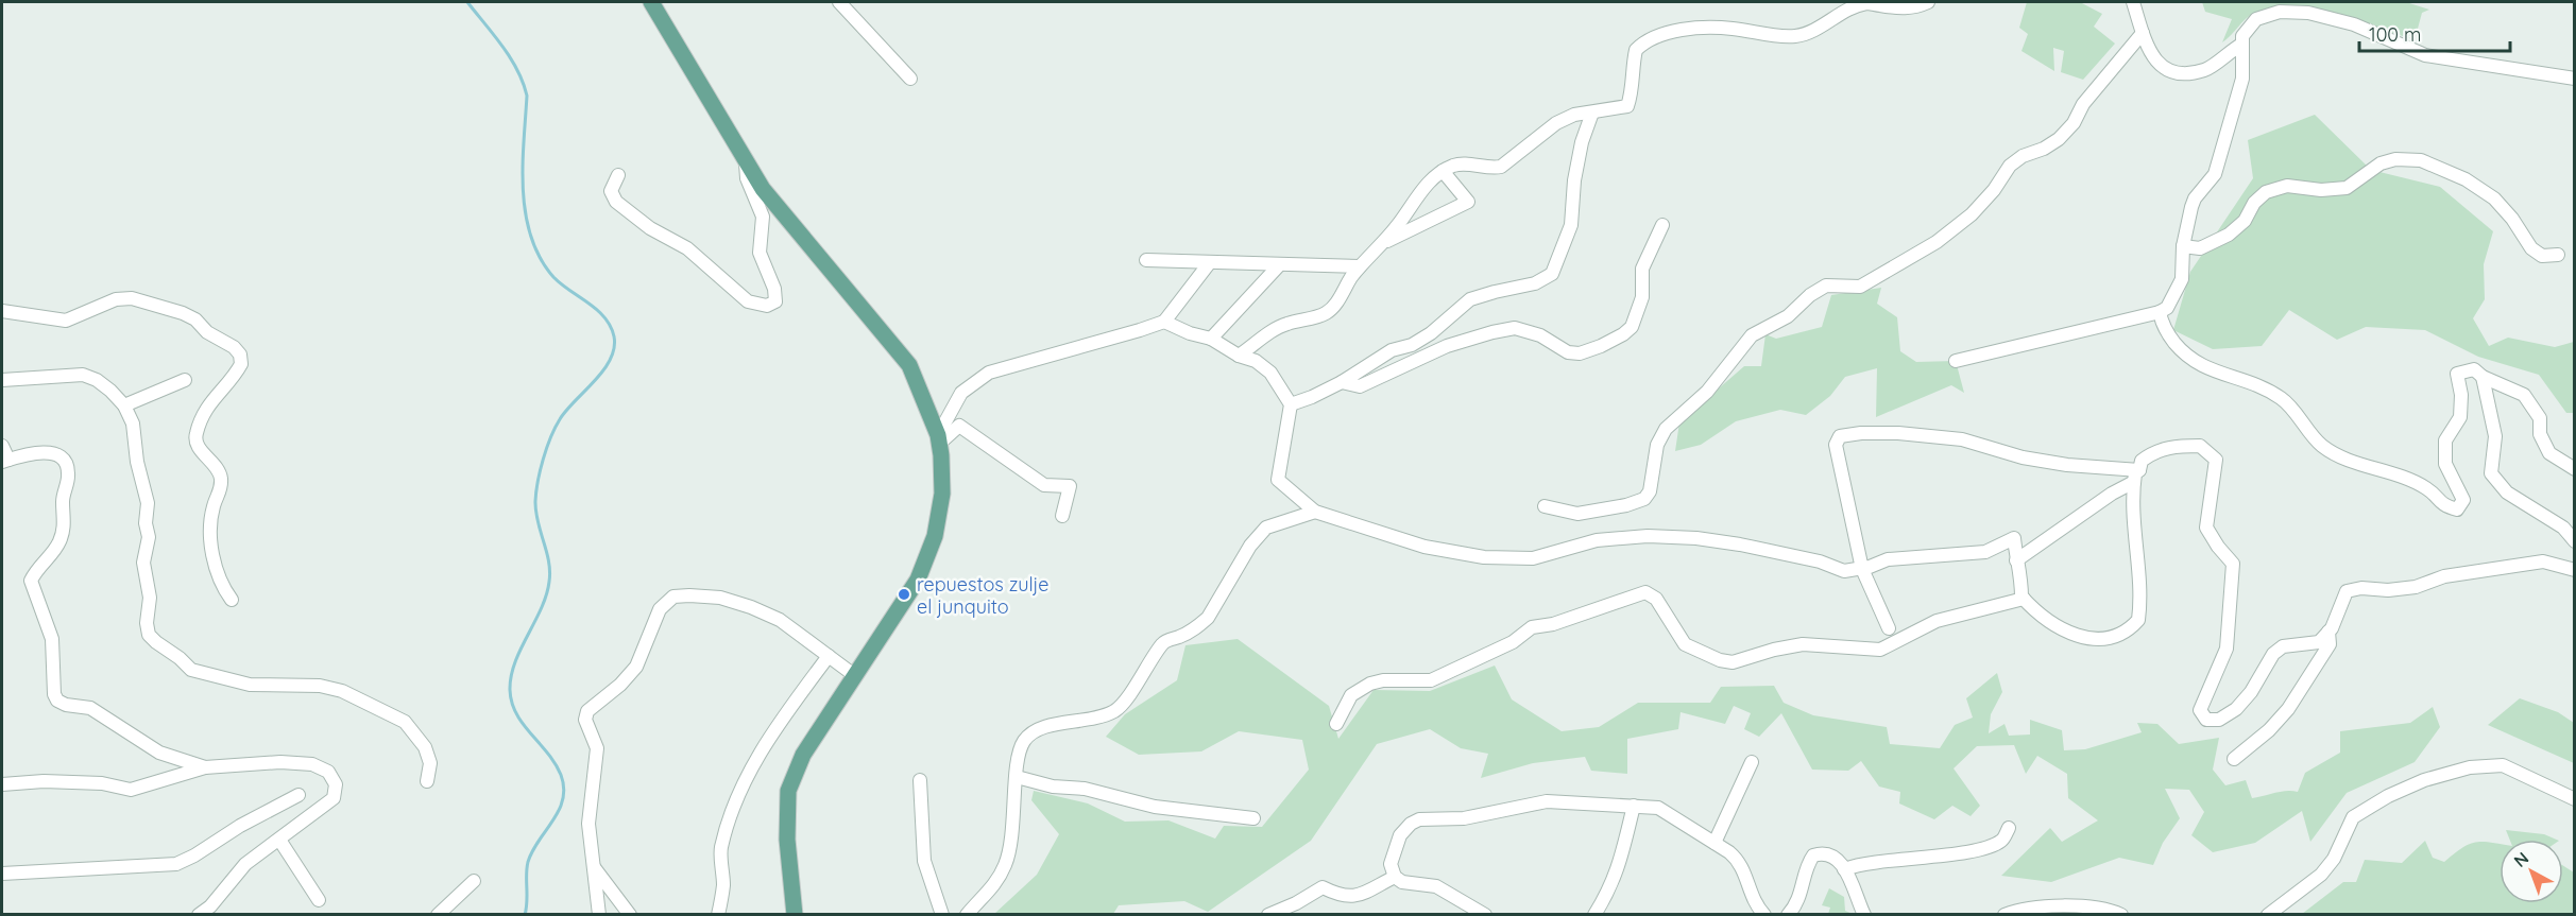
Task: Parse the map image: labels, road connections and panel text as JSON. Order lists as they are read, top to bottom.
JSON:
{
  "places": ["repuestos zulje el junquito"],
  "scale_bar": "100 m",
  "north": "top left"
}
